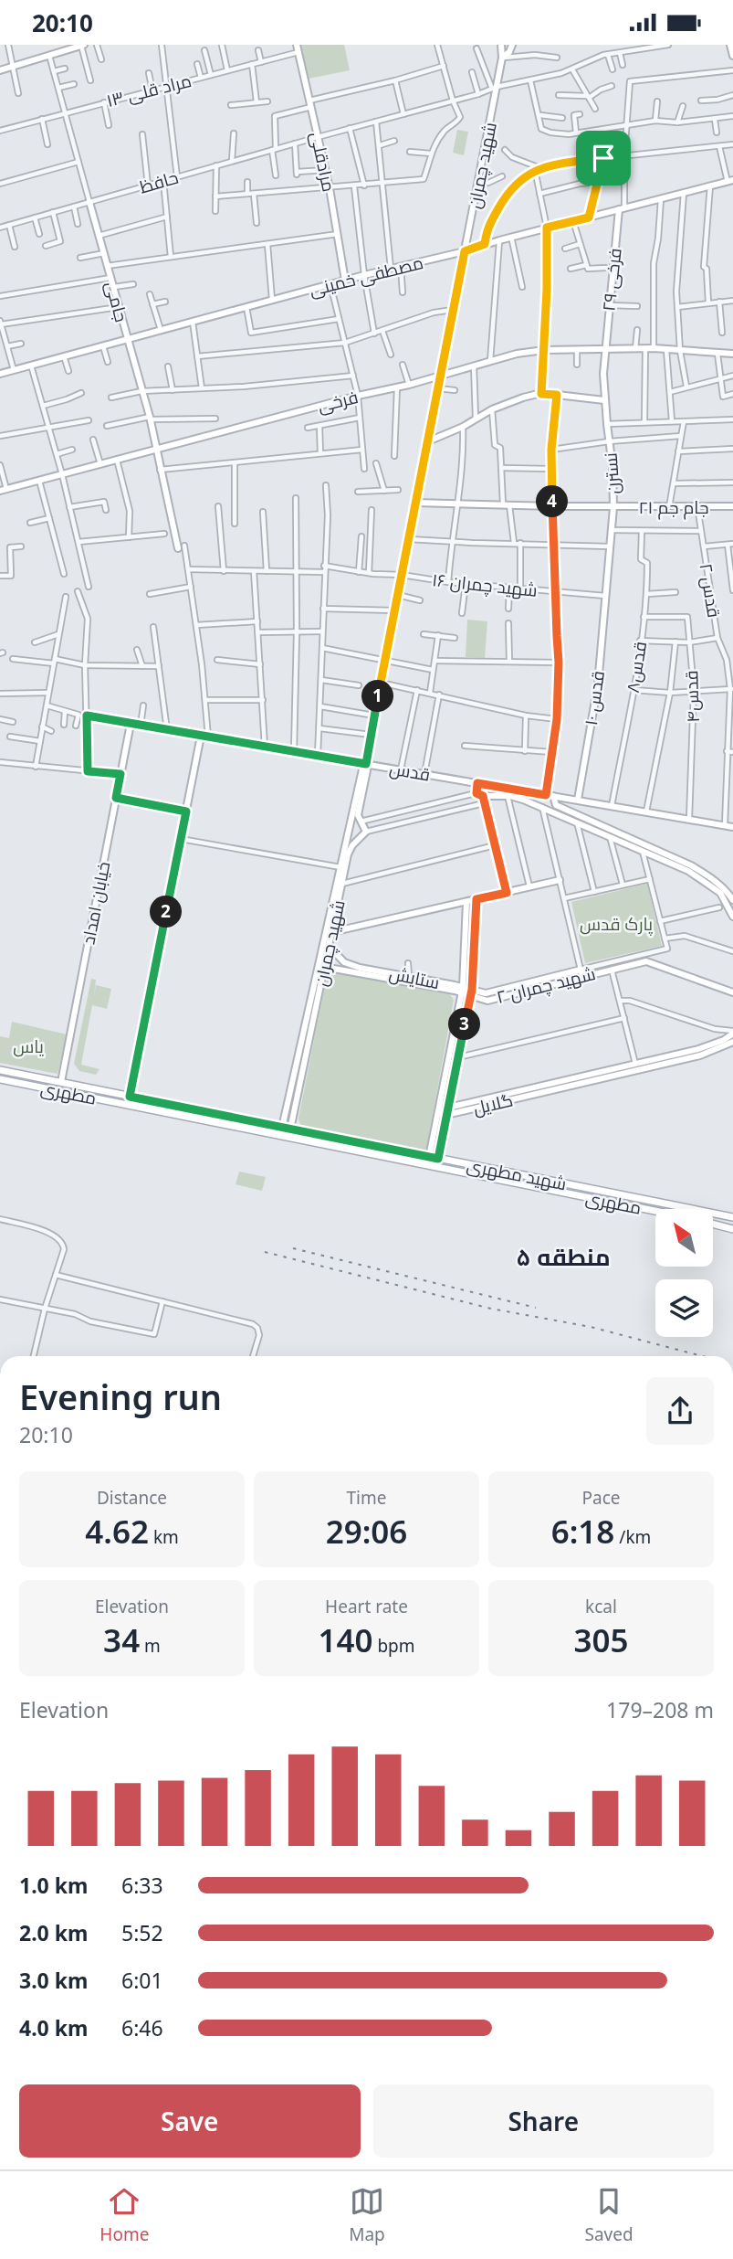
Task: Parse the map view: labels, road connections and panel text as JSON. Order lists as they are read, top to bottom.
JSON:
{
  "streets": {
    "main road": ["مطهری", "شهید مطهری"],
    "street": [
      "مراد قلی ۱۳",
      "مرادقلی",
      "شهید چمران",
      "حافظ",
      "مصطفی خمینی",
      "فرخی ۲۹",
      "جامی",
      "فرخی",
      "نسترن",
      "جام جم ۲۱",
      "شهید چمران ۱۶",
      "قدس ۲",
      "قدس۸",
      "قدس۴",
      "قدس ۱۰",
      "قدس",
      "خیابان امداد",
      "ستایش",
      "شهید چمران ۲",
      "گلایل"
    ]
  },
  "crossings": [
    ["مراد قلی ۱۳", "مرادقلی"],
    ["مراد قلی ۱۳", "جامی"],
    ["مرادقلی", "حافظ"],
    ["مرادقلی", "مصطفی خمینی"],
    ["شهید چمران", "حافظ"],
    ["شهید چمران", "مصطفی خمینی"],
    ["شهید چمران", "فرخی"],
    ["شهید چمران", "جام جم ۲۱"],
    ["شهید چمران", "شهید چمران ۱۶"],
    ["شهید چمران", "قدس"],
    ["شهید چمران", "ستایش"],
    ["شهید چمران", "شهید مطهری"],
    ["حافظ", "جامی"],
    ["مصطفی خمینی", "فرخی ۲۹"],
    ["مصطفی خمینی", "جامی"],
    ["فرخی ۲۹", "فرخی"],
    ["فرخی ۲۹", "نسترن"],
    ["جامی", "فرخی"],
    ["فرخی", "نسترن"],
    ["نسترن", "جام جم ۲۱"],
    ["نسترن", "شهید چمران ۱۶"],
    ["نسترن", "قدس ۱۰"],
    ["جام جم ۲۱", "قدس ۲"],
    ["شهید چمران ۱۶", "قدس ۱۰"],
    ["قدس ۲", "قدس"],
    ["قدس۸", "قدس۴"],
    ["قدس۸", "قدس"],
    ["قدس۴", "قدس"],
    ["قدس ۱۰", "قدس"],
    ["قدس", "خیابان امداد"],
    ["خیابان امداد", "شهید مطهری"],
    ["ستایش", "شهید چمران ۲"]
  ],
  "districts": ["منطقه ۵"],
  "parks": ["پارک قدس", "یاس"],
  "north": "top left",
  "page": {
    "status": "20:10",
    "pins": [
      "4",
      "1",
      "2",
      "3"
    ],
    "heading": ["Evening run", "20:10"],
    "stats": [
      ["Distance", "4.62 km"],
      ["Time", "29:06"],
      ["Pace", "6:18 /km"],
      ["Elevation", "34 m"],
      ["Heart rate", "140 bpm"],
      ["kcal", "305"]
    ],
    "chart": ["Elevation", "179–208 m"],
    "list": [
      {
        "name": "1.0 km",
        "note": "6:33"
      },
      {
        "name": "2.0 km",
        "note": "5:52"
      },
      {
        "name": "3.0 km",
        "note": "6:01"
      },
      {
        "name": "4.0 km",
        "note": "6:46"
      }
    ],
    "buttons": ["Save", "Share"],
    "tabs": ["Home", "Map", "Saved"]
  }
}
